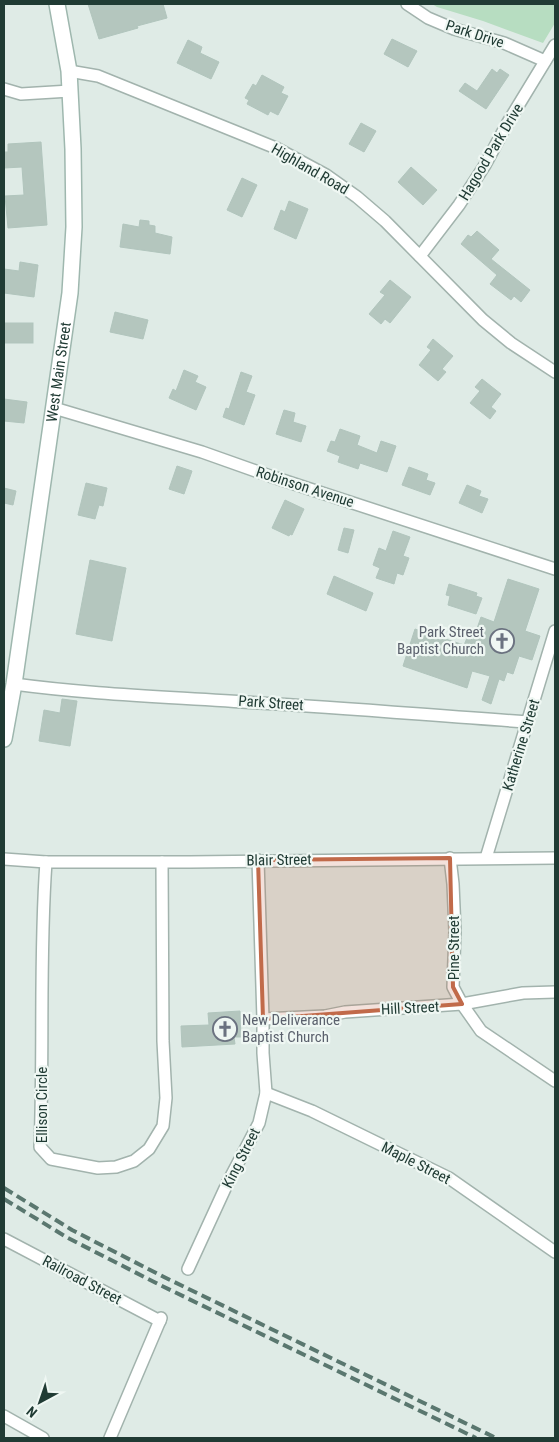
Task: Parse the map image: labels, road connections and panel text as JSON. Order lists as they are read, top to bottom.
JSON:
{
  "streets": {
    "main road": ["West Main Street"],
    "street": [
      "Park Drive",
      "Hagood Park Drive",
      "Highland Road",
      "Robinson Avenue",
      "Park Street",
      "Katherine Street",
      "Blair Street",
      "Pine Street",
      "Hill Street",
      "Ellison Circle",
      "King Street",
      "Maple Street",
      "Railroad Street"
    ]
  },
  "crossings": [
    ["Park Drive", "Hagood Park Drive"],
    ["Hagood Park Drive", "Highland Road"],
    ["Highland Road", "West Main Street"],
    ["West Main Street", "Robinson Avenue"],
    ["West Main Street", "Park Street"],
    ["Park Street", "Katherine Street"],
    ["Katherine Street", "Blair Street"],
    ["Blair Street", "Pine Street"],
    ["Blair Street", "Ellison Circle"],
    ["Blair Street", "King Street"],
    ["Pine Street", "Hill Street"],
    ["Hill Street", "King Street"],
    ["King Street", "Maple Street"]
  ],
  "places": {
    "church": ["Park Street Baptist Church", "New Deliverance Baptist Church"]
  },
  "north": "bottom left"
}
